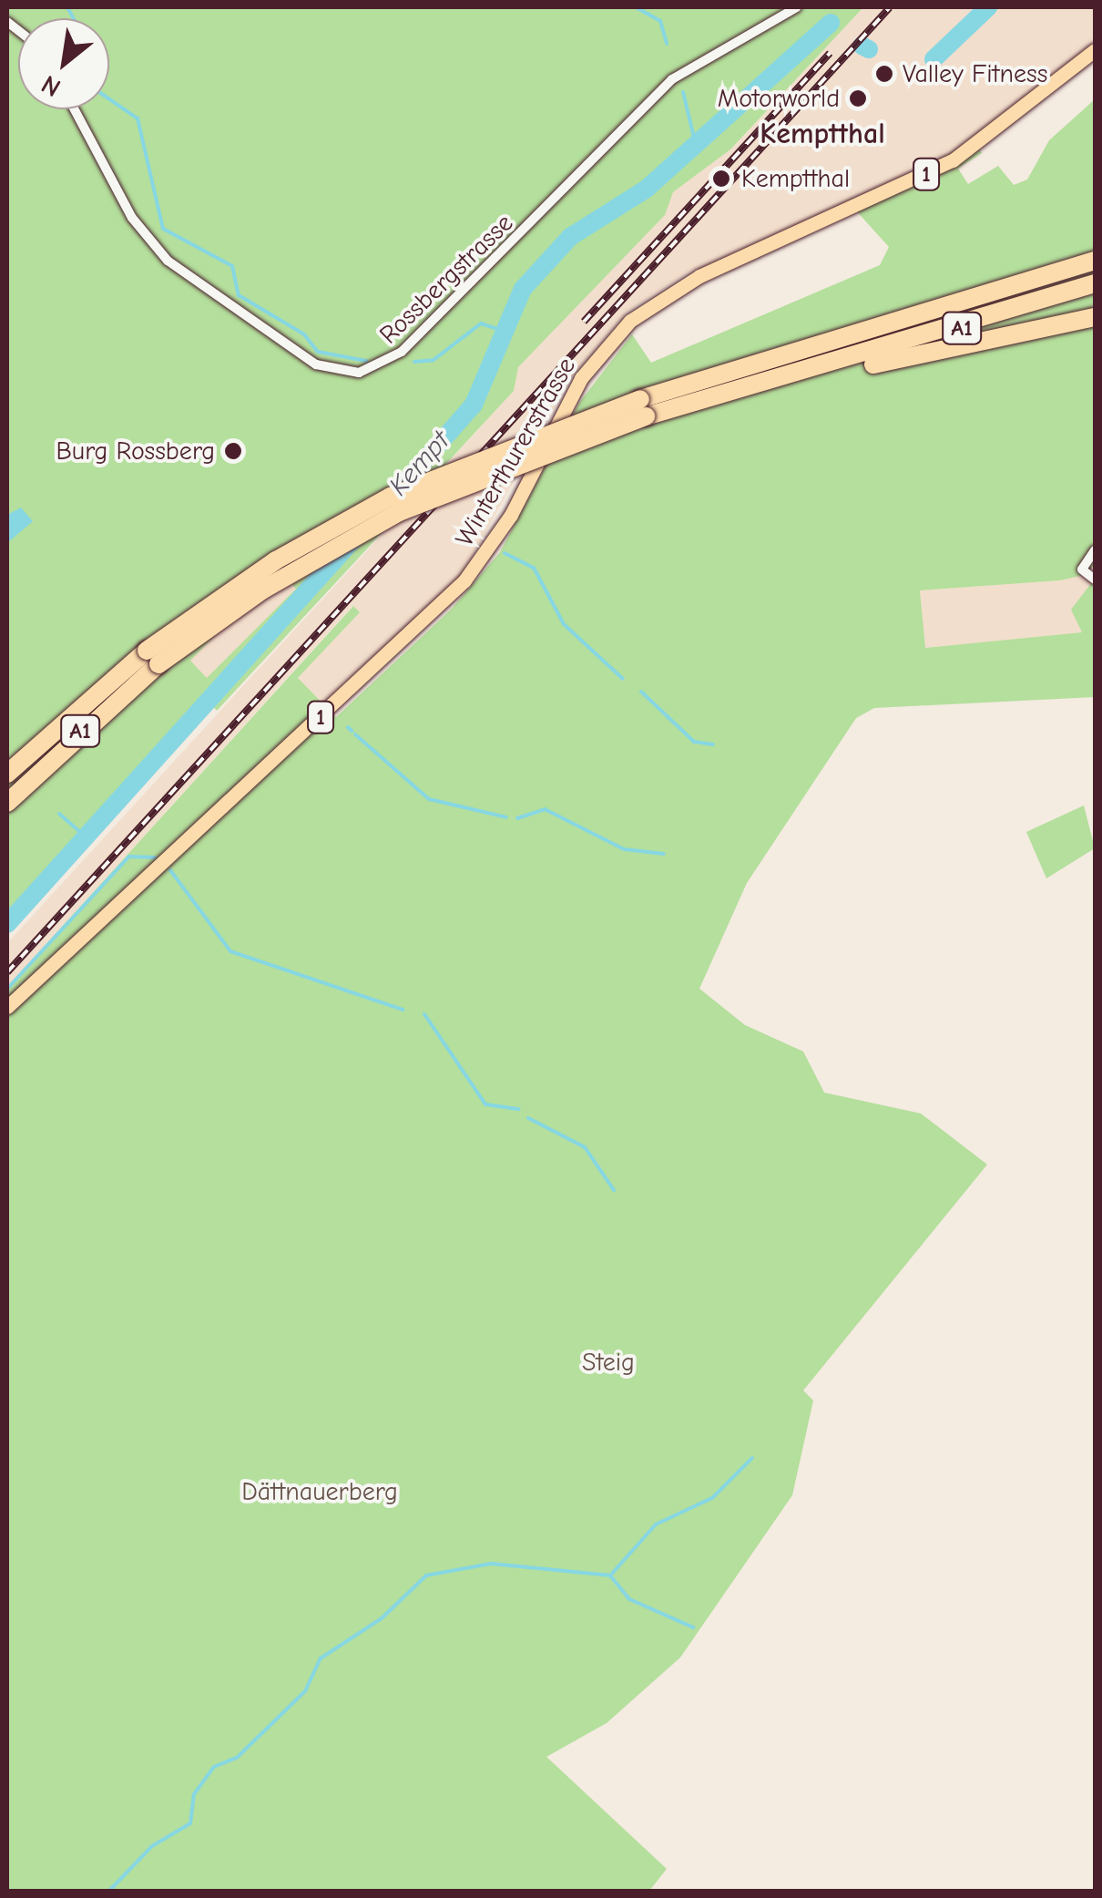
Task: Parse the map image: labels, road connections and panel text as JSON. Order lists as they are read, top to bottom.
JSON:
{
  "streets": {
    "highway": ["A1"],
    "main road": ["1", "Winterthurerstrasse"],
    "street": ["Rossbergstrasse"]
  },
  "districts": ["Kemptthal"],
  "water": ["Kempt"],
  "parks": ["Steig", "Dättnauerberg"],
  "places": [
    "Valley Fitness",
    "Motorworld",
    "Kemptthal",
    "Burg Rossberg"
  ],
  "north": "bottom left"
}
